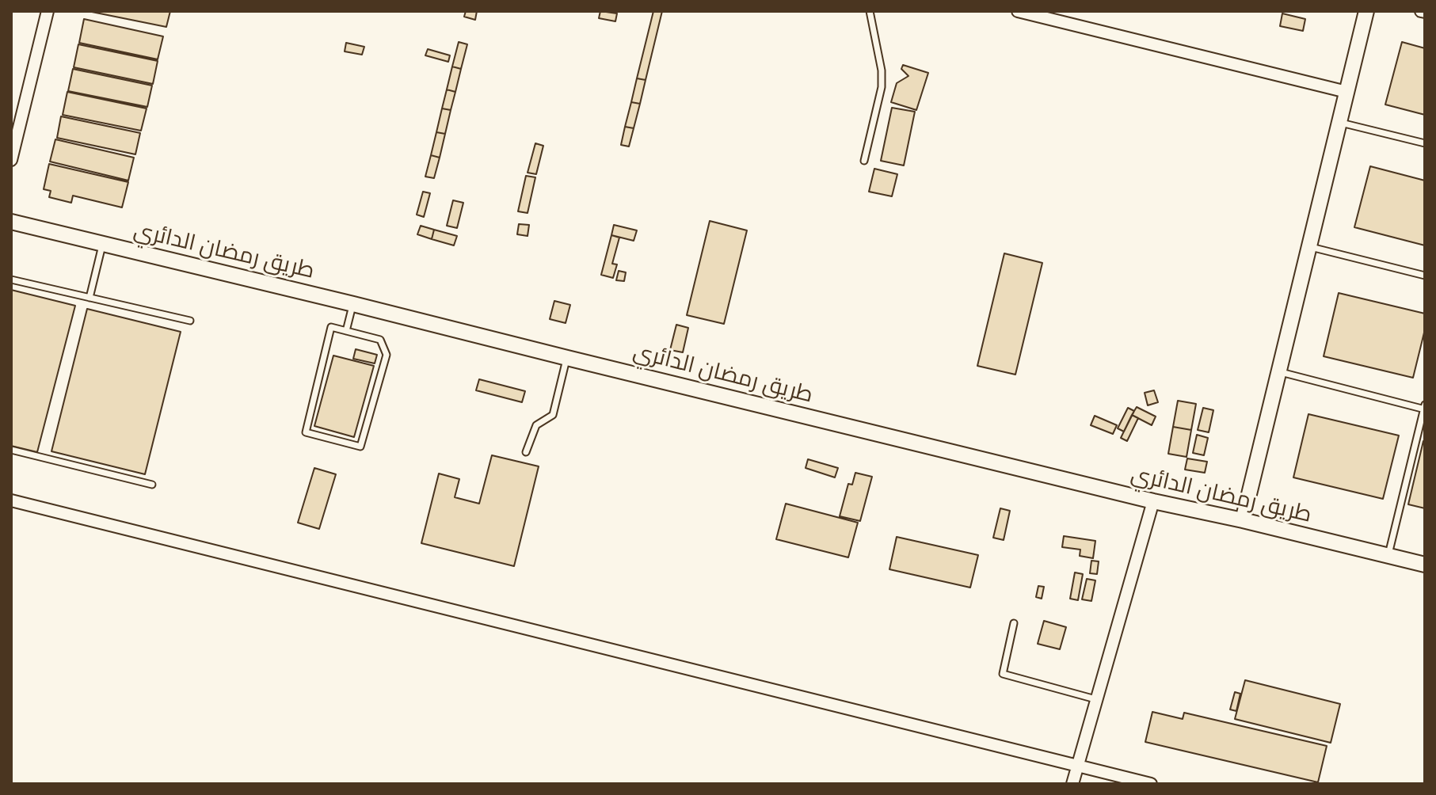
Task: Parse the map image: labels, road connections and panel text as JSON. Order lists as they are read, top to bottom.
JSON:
{
  "streets": {
    "street": ["طريق رمضان الدائري"]
  }
}
